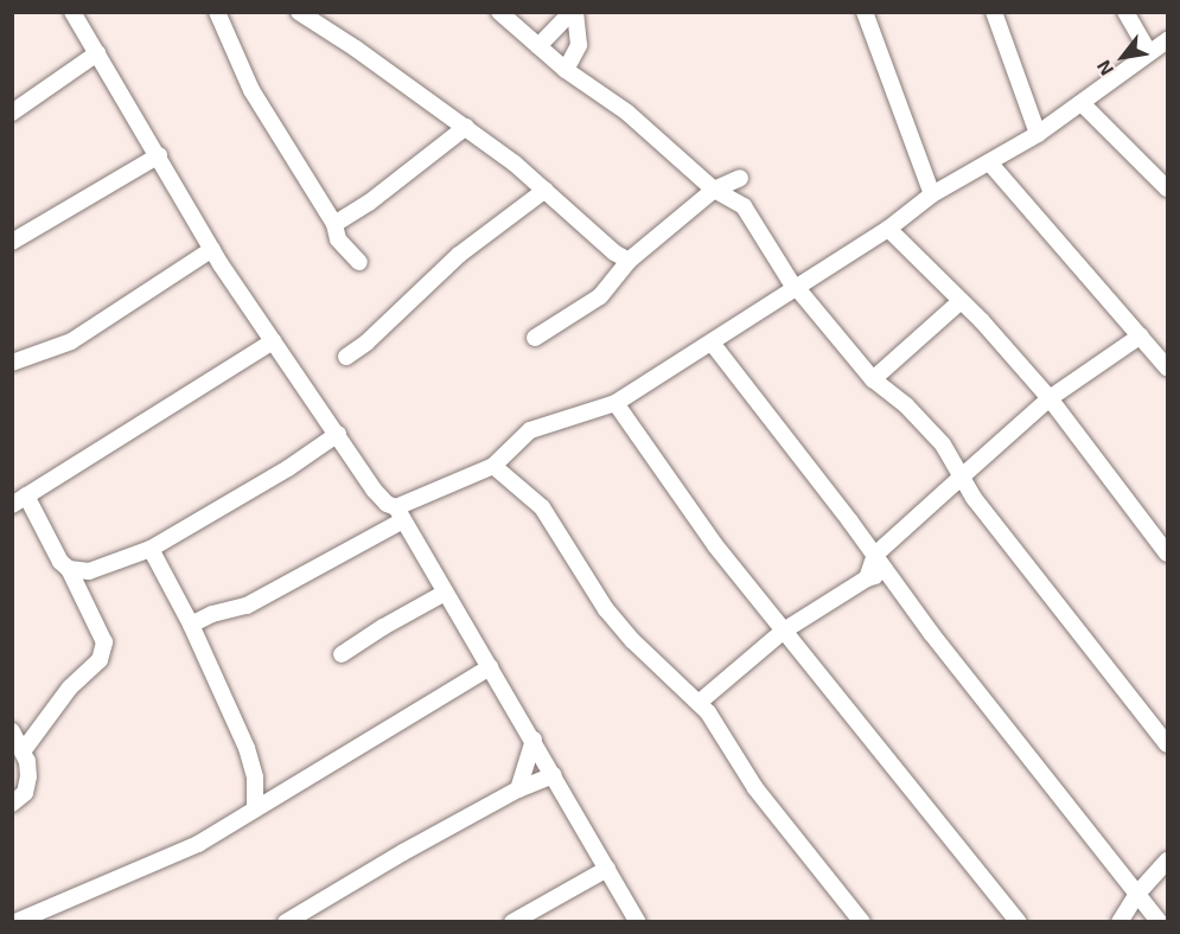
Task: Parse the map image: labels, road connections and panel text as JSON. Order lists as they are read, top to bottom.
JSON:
{
  "north": "bottom left"
}
